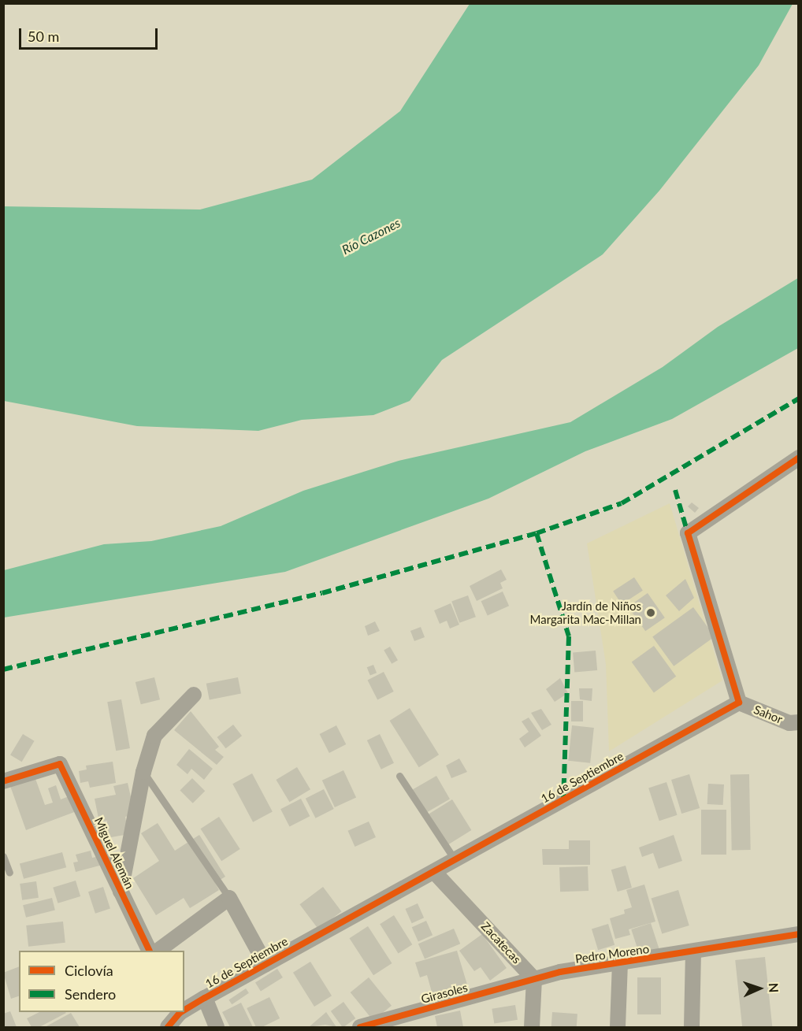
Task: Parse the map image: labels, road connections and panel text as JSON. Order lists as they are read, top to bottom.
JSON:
{
  "streets": {
    "street": [
      "Sahor",
      "16 de Septiembre",
      "Miguel Alemán",
      "Zacatecas",
      "Pedro Moreno",
      "Girasoles"
    ]
  },
  "crossings": [
    ["Sahor", "16 de Septiembre"],
    ["16 de Septiembre", "Zacatecas"],
    ["Zacatecas", "Pedro Moreno"],
    ["Zacatecas", "Girasoles"],
    ["Pedro Moreno", "Girasoles"]
  ],
  "water": ["Río Cazones"],
  "places": ["Jardín de Niños Margarita Mac-Millan"],
  "legend": ["Ciclovía", "Sendero"],
  "scale_bar": "50 m",
  "north": "right"
}
